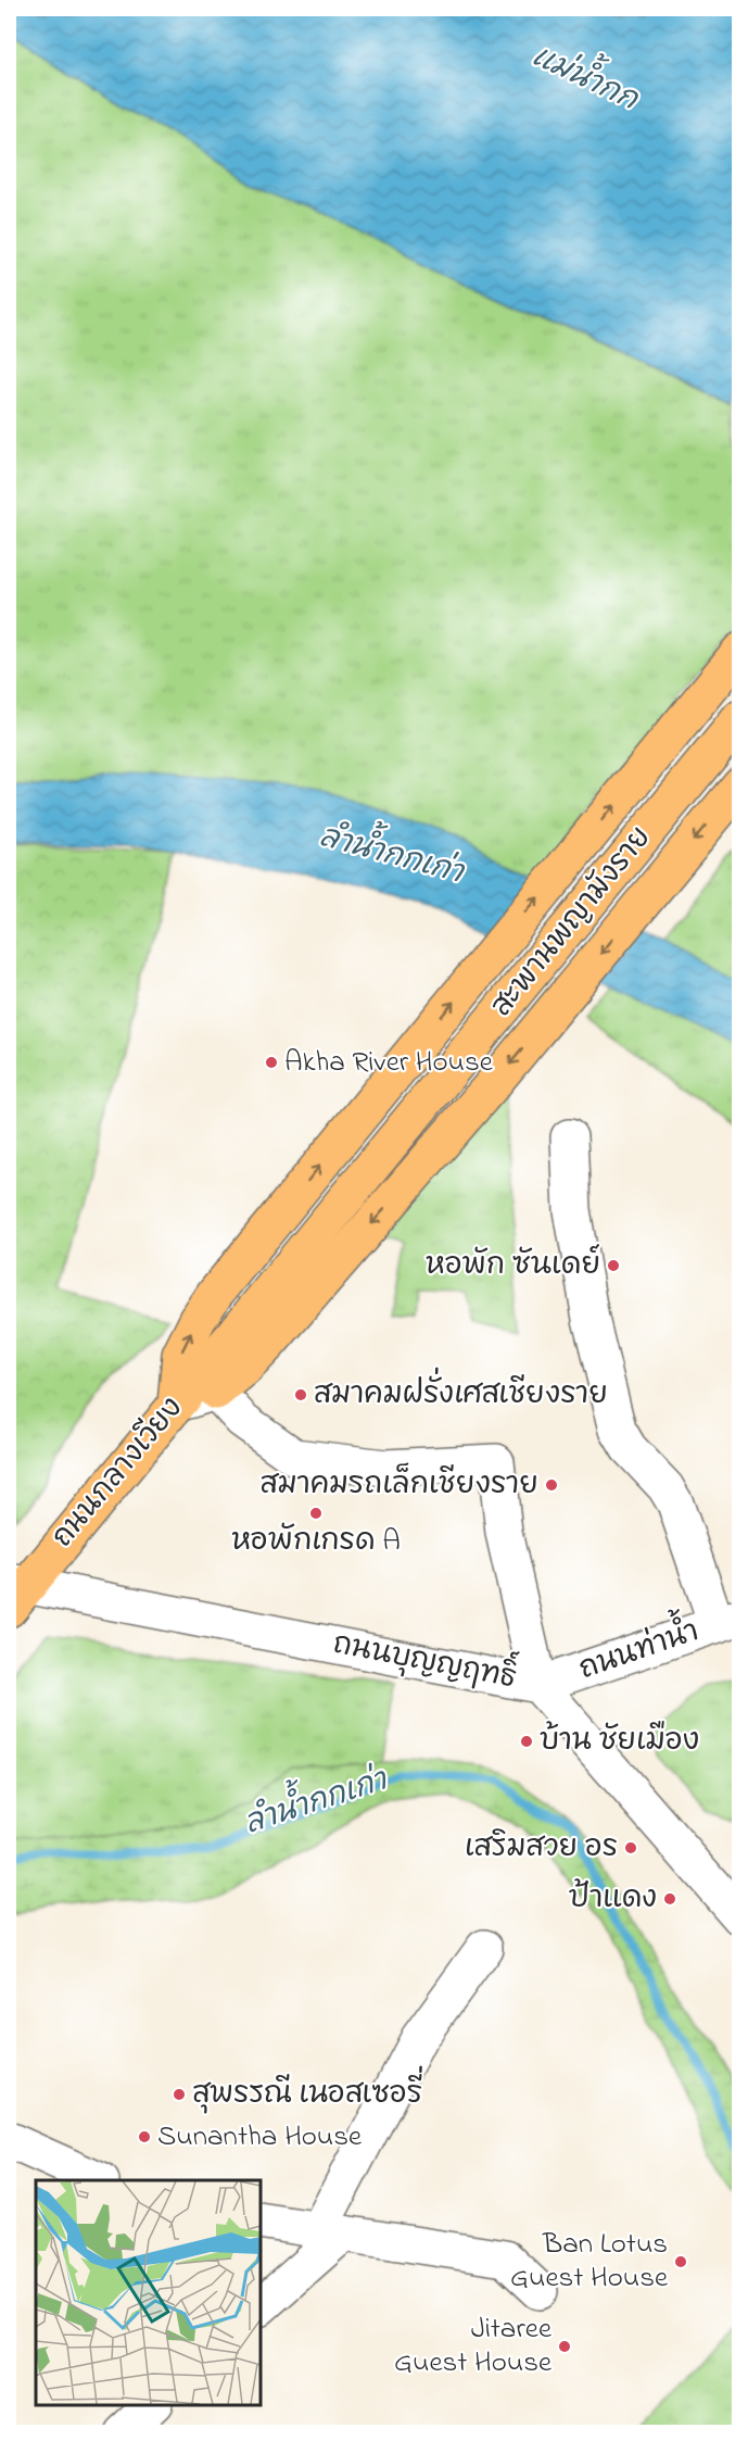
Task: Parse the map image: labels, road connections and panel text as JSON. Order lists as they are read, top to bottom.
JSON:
{
  "streets": {
    "main road": ["สะพานพญามังราย", "ถนนกลางเวียง"],
    "street": ["ถนนท่าน้ำ", "ถนนบุญญฤทธิ์"]
  },
  "crossings": [
    ["สะพานพญามังราย", "ถนนกลางเวียง"],
    ["ถนนกลางเวียง", "ถนนบุญญฤทธิ์"],
    ["ถนนท่าน้ำ", "ถนนบุญญฤทธิ์"]
  ],
  "water": ["แม่น้ำกก", "ลำน้ำกกเก่า"],
  "places": [
    "Akha River House",
    "หอพัก ซันเดย์",
    "สมาคมฝรั่งเศสเชียงราย",
    "สมาคมรถเล็กเชียงราย",
    "หอพักเกรด A",
    "บ้าน ชัยเมือง",
    "เสริมสวย อร",
    "ป้าแดง",
    "สุพรรณี เนอสเซอรี่",
    "Sunantha House",
    "Ban Lotus Guest House",
    "Jitaree Guest House"
  ]
}
